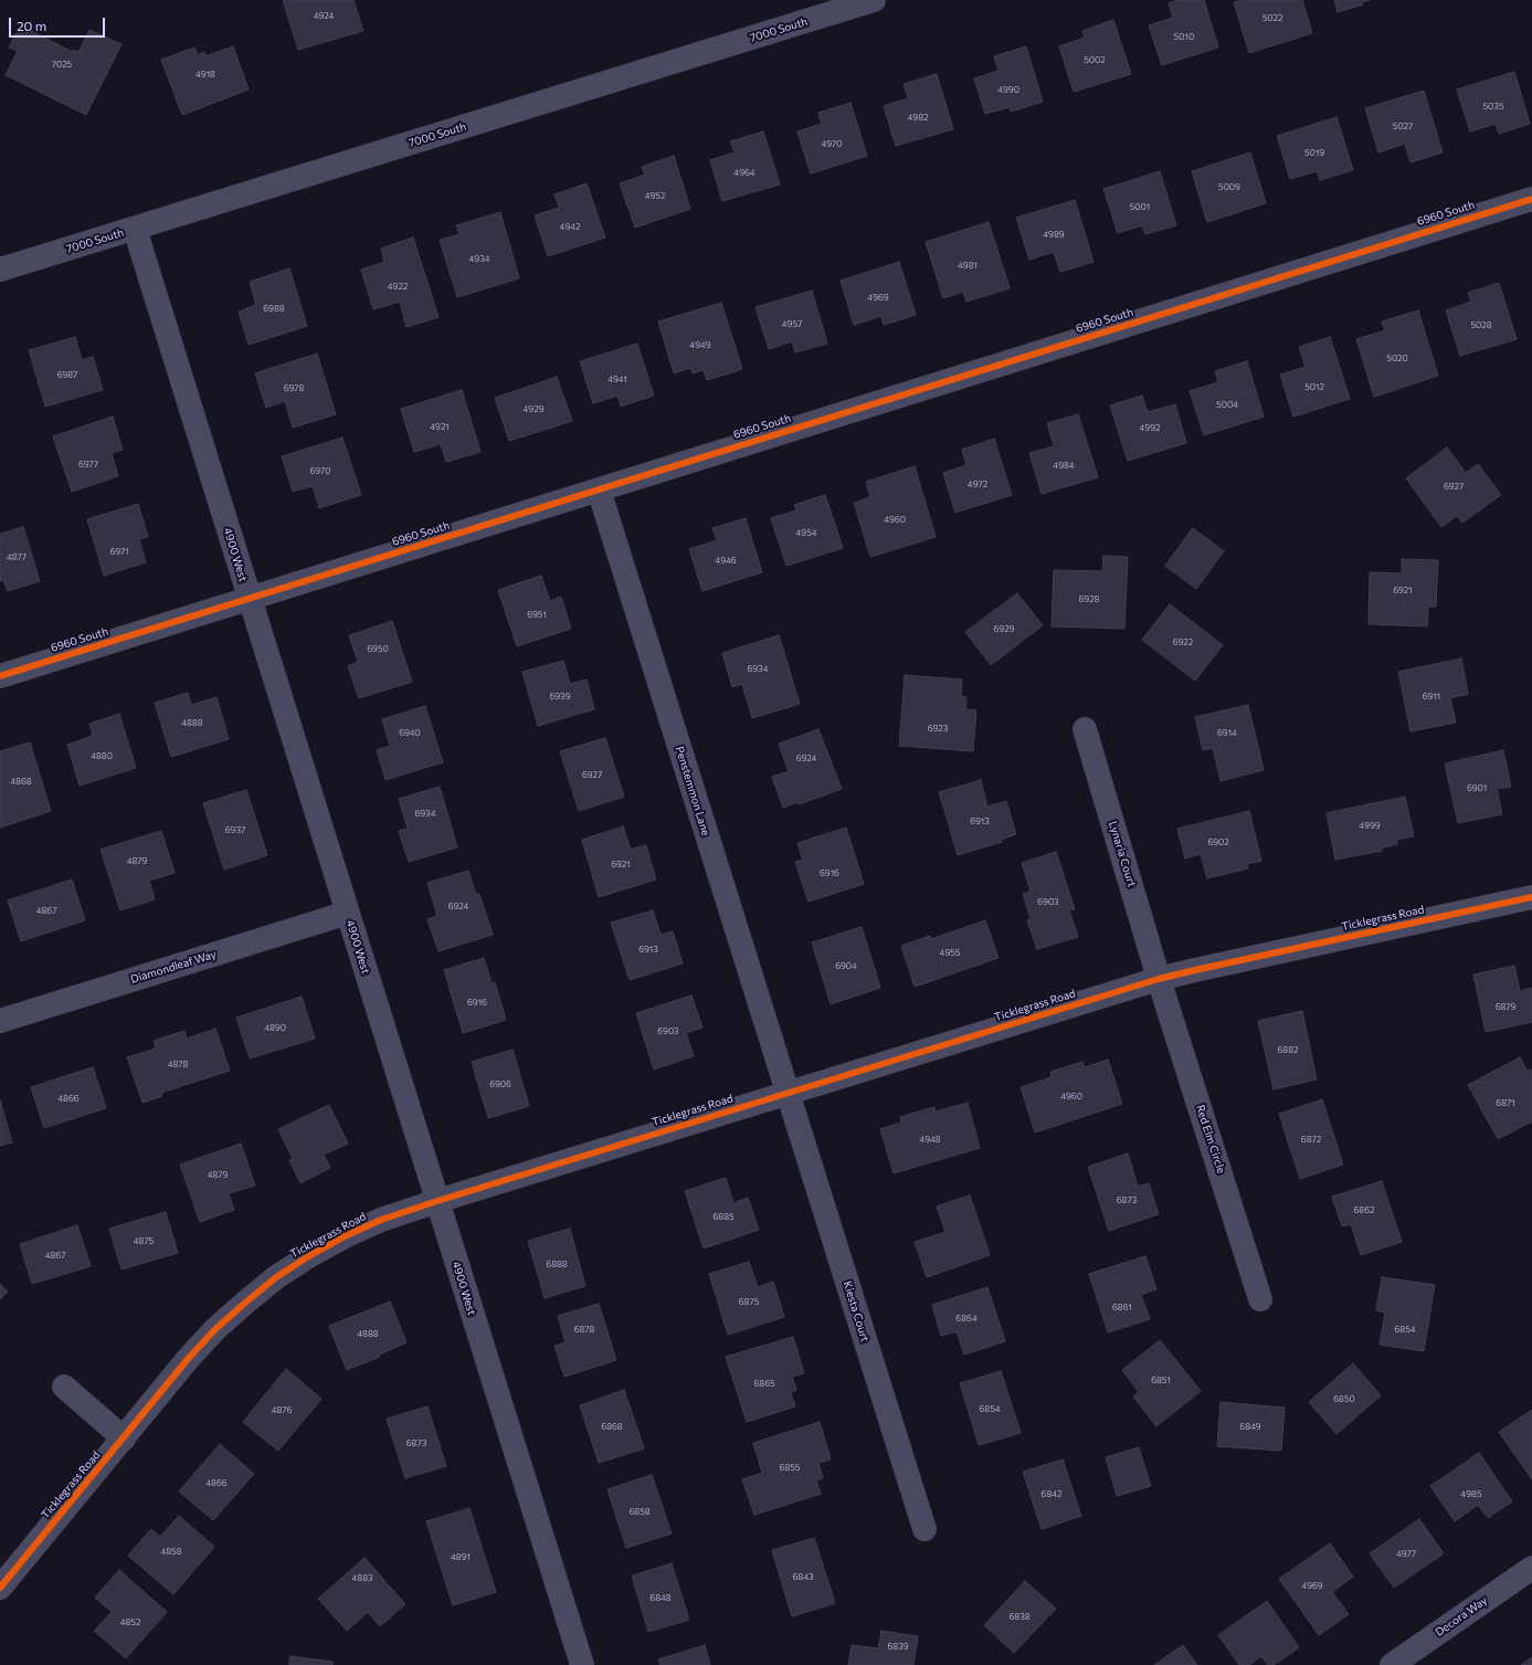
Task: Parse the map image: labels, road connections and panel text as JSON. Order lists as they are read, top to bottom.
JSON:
{
  "streets": {
    "street": [
      "7000 South",
      "6960 South",
      "4900 West",
      "Penstemmon Lane",
      "Lynaria Court",
      "Ticklegrass Road",
      "Diamondleaf Way",
      "Red Elm Circle",
      "Kiesta Court",
      "Decora Way"
    ]
  },
  "crossings": [
    ["7000 South", "4900 West"],
    ["6960 South", "4900 West"],
    ["6960 South", "Penstemmon Lane"],
    ["4900 West", "Ticklegrass Road"],
    ["4900 West", "Diamondleaf Way"],
    ["Penstemmon Lane", "Ticklegrass Road"],
    ["Penstemmon Lane", "Kiesta Court"],
    ["Lynaria Court", "Ticklegrass Road"],
    ["Lynaria Court", "Red Elm Circle"],
    ["Ticklegrass Road", "Red Elm Circle"],
    ["Ticklegrass Road", "Kiesta Court"]
  ],
  "house_numbers": [
    "4924",
    "5022",
    "5010",
    "5002",
    "7025",
    "4918",
    "4990",
    "5035",
    "4982",
    "5027",
    "4970",
    "5019",
    "4964",
    "5009",
    "4952",
    "5001",
    "4942",
    "4989",
    "4934",
    "4981",
    "4922",
    "4969",
    "6988",
    "4957",
    "5028",
    "4949",
    "5020",
    "6987",
    "4941",
    "5012",
    "6978",
    "5004",
    "4929",
    "4921",
    "4992",
    "6977",
    "4984",
    "6970",
    "4972",
    "6927",
    "4960",
    "4954",
    "6971",
    "4877",
    "4946",
    "6921",
    "6928",
    "6951",
    "6929",
    "6922",
    "6950",
    "6934",
    "6939",
    "6911",
    "4888",
    "6923",
    "6940",
    "6914",
    "4880",
    "6924",
    "6927",
    "4868",
    "6901",
    "6934",
    "6913",
    "4999",
    "6937",
    "6902",
    "4879",
    "6921",
    "6916",
    "6903",
    "6924",
    "4867",
    "6913",
    "4955",
    "6904",
    "6916",
    "6879",
    "4890",
    "6903",
    "6882",
    "4878",
    "6906",
    "4960",
    "4866",
    "6871",
    "4948",
    "6872",
    "4879",
    "6873",
    "6862",
    "6885",
    "4875",
    "4867",
    "6888",
    "6875",
    "6861",
    "6864",
    "6878",
    "6854",
    "4888",
    "6851",
    "6865",
    "6850",
    "6854",
    "4876",
    "6868",
    "6849",
    "6873",
    "6855",
    "4866",
    "6842",
    "4985",
    "6858",
    "4858",
    "4977",
    "4891",
    "6843",
    "4883",
    "4969",
    "6848",
    "6838",
    "4852",
    "6839"
  ],
  "scale_bar": "20 m"
}
